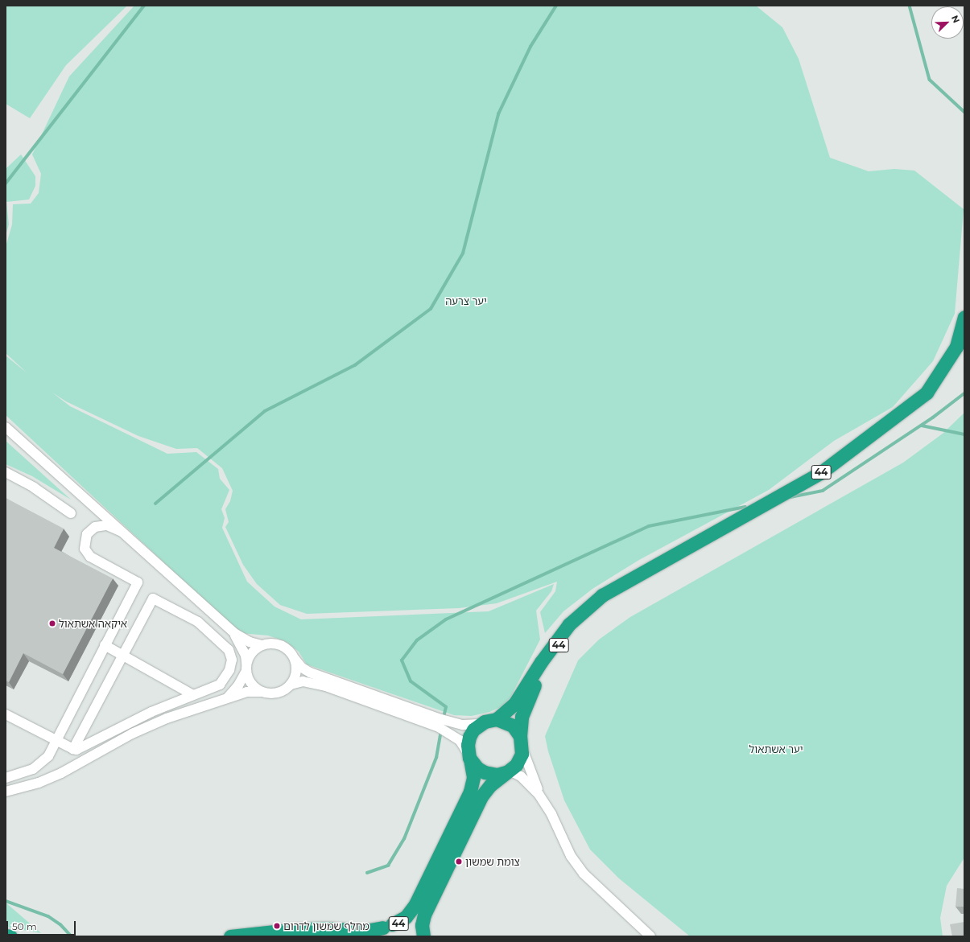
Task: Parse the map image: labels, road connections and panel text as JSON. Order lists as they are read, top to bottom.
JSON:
{
  "streets": {
    "highway": ["44"]
  },
  "parks": ["יער צרעה", "יער אשתאול"],
  "places": ["איקאה אשתאול", "צומת שמשון", "מחלף שמשון לדרום"],
  "scale_bar": "50 m",
  "north": "top right"
}
